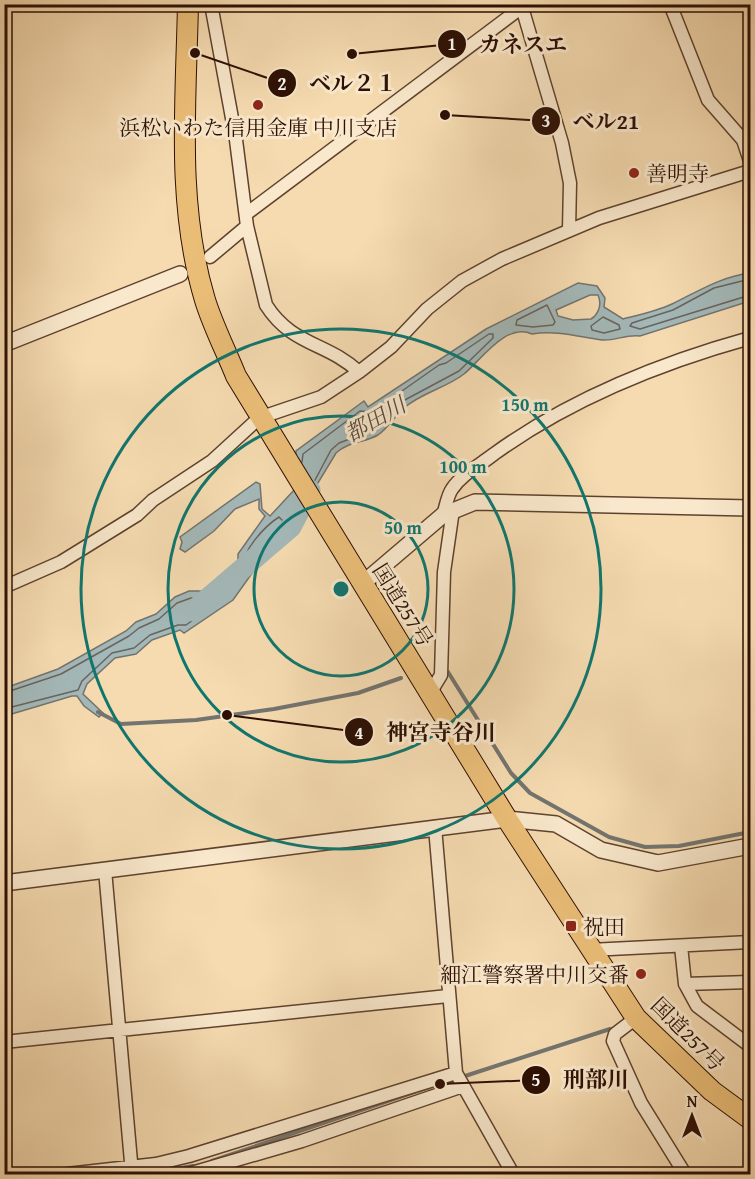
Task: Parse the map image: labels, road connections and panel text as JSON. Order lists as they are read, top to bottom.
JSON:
{
  "streets": {
    "highway": ["国道257号"]
  },
  "water": ["都田川"],
  "places": {
    "other": [
      "ベル２１",
      "カネスエ",
      "浜松いわた信用金庫 中川支店",
      "ベル21",
      "善明寺",
      "神宮寺谷川",
      "細江警察署中川交番",
      "刑部川"
    ],
    "transit": ["祝田"]
  },
  "north": "top",
  "rings": ["150 m", "100 m", "50 m"]
}
